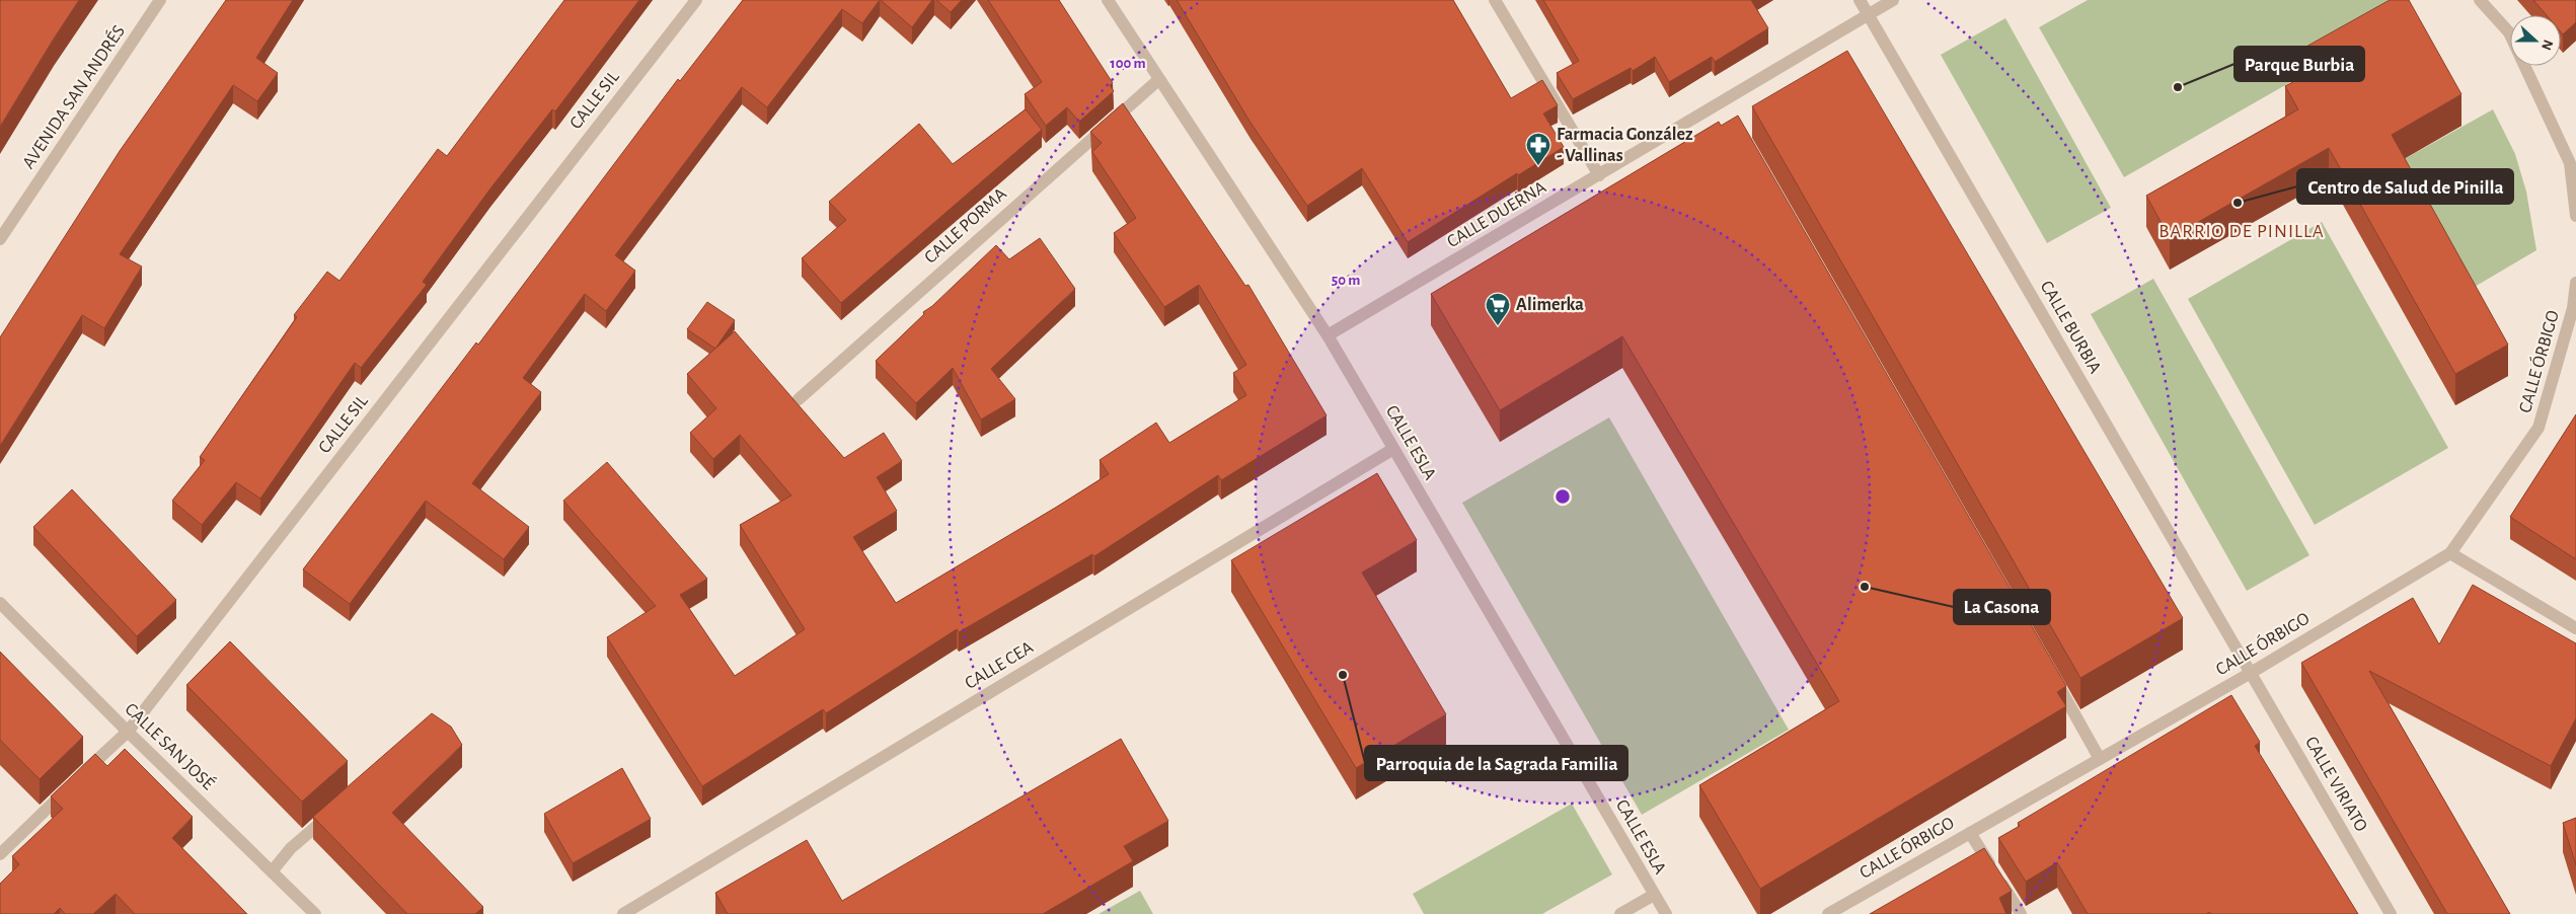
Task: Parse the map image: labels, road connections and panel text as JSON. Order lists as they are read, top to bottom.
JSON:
{
  "streets": {
    "street": [
      "AVENIDA SAN ANDRÉS",
      "CALLE SIL",
      "CALLE DUERNA",
      "CALLE PORMA",
      "CALLE BURBIA",
      "CALLE ÓRBIGO",
      "CALLE ESLA",
      "CALLE CEA",
      "CALLE SAN JOSÉ",
      "CALLE VIRIATO"
    ]
  },
  "crossings": [
    ["CALLE SIL", "CALLE SAN JOSÉ"],
    ["CALLE DUERNA", "CALLE BURBIA"],
    ["CALLE DUERNA", "CALLE ESLA"],
    ["CALLE PORMA", "CALLE ESLA"],
    ["CALLE BURBIA", "CALLE ÓRBIGO"],
    ["CALLE BURBIA", "CALLE VIRIATO"],
    ["CALLE ÓRBIGO", "CALLE VIRIATO"],
    ["CALLE ESLA", "CALLE CEA"]
  ],
  "districts": ["BARRIO DE PINILLA"],
  "places": {
    "other": [
      "Parque Burbia",
      "Centro de Salud de Pinilla",
      "La Casona",
      "Parroquia de la Sagrada Familia"
    ],
    "pharmacy": ["Farmacia González - Vallinas"],
    "supermarket": ["Alimerka"]
  },
  "north": "right",
  "rings": ["100 m", "50 m"]
}
